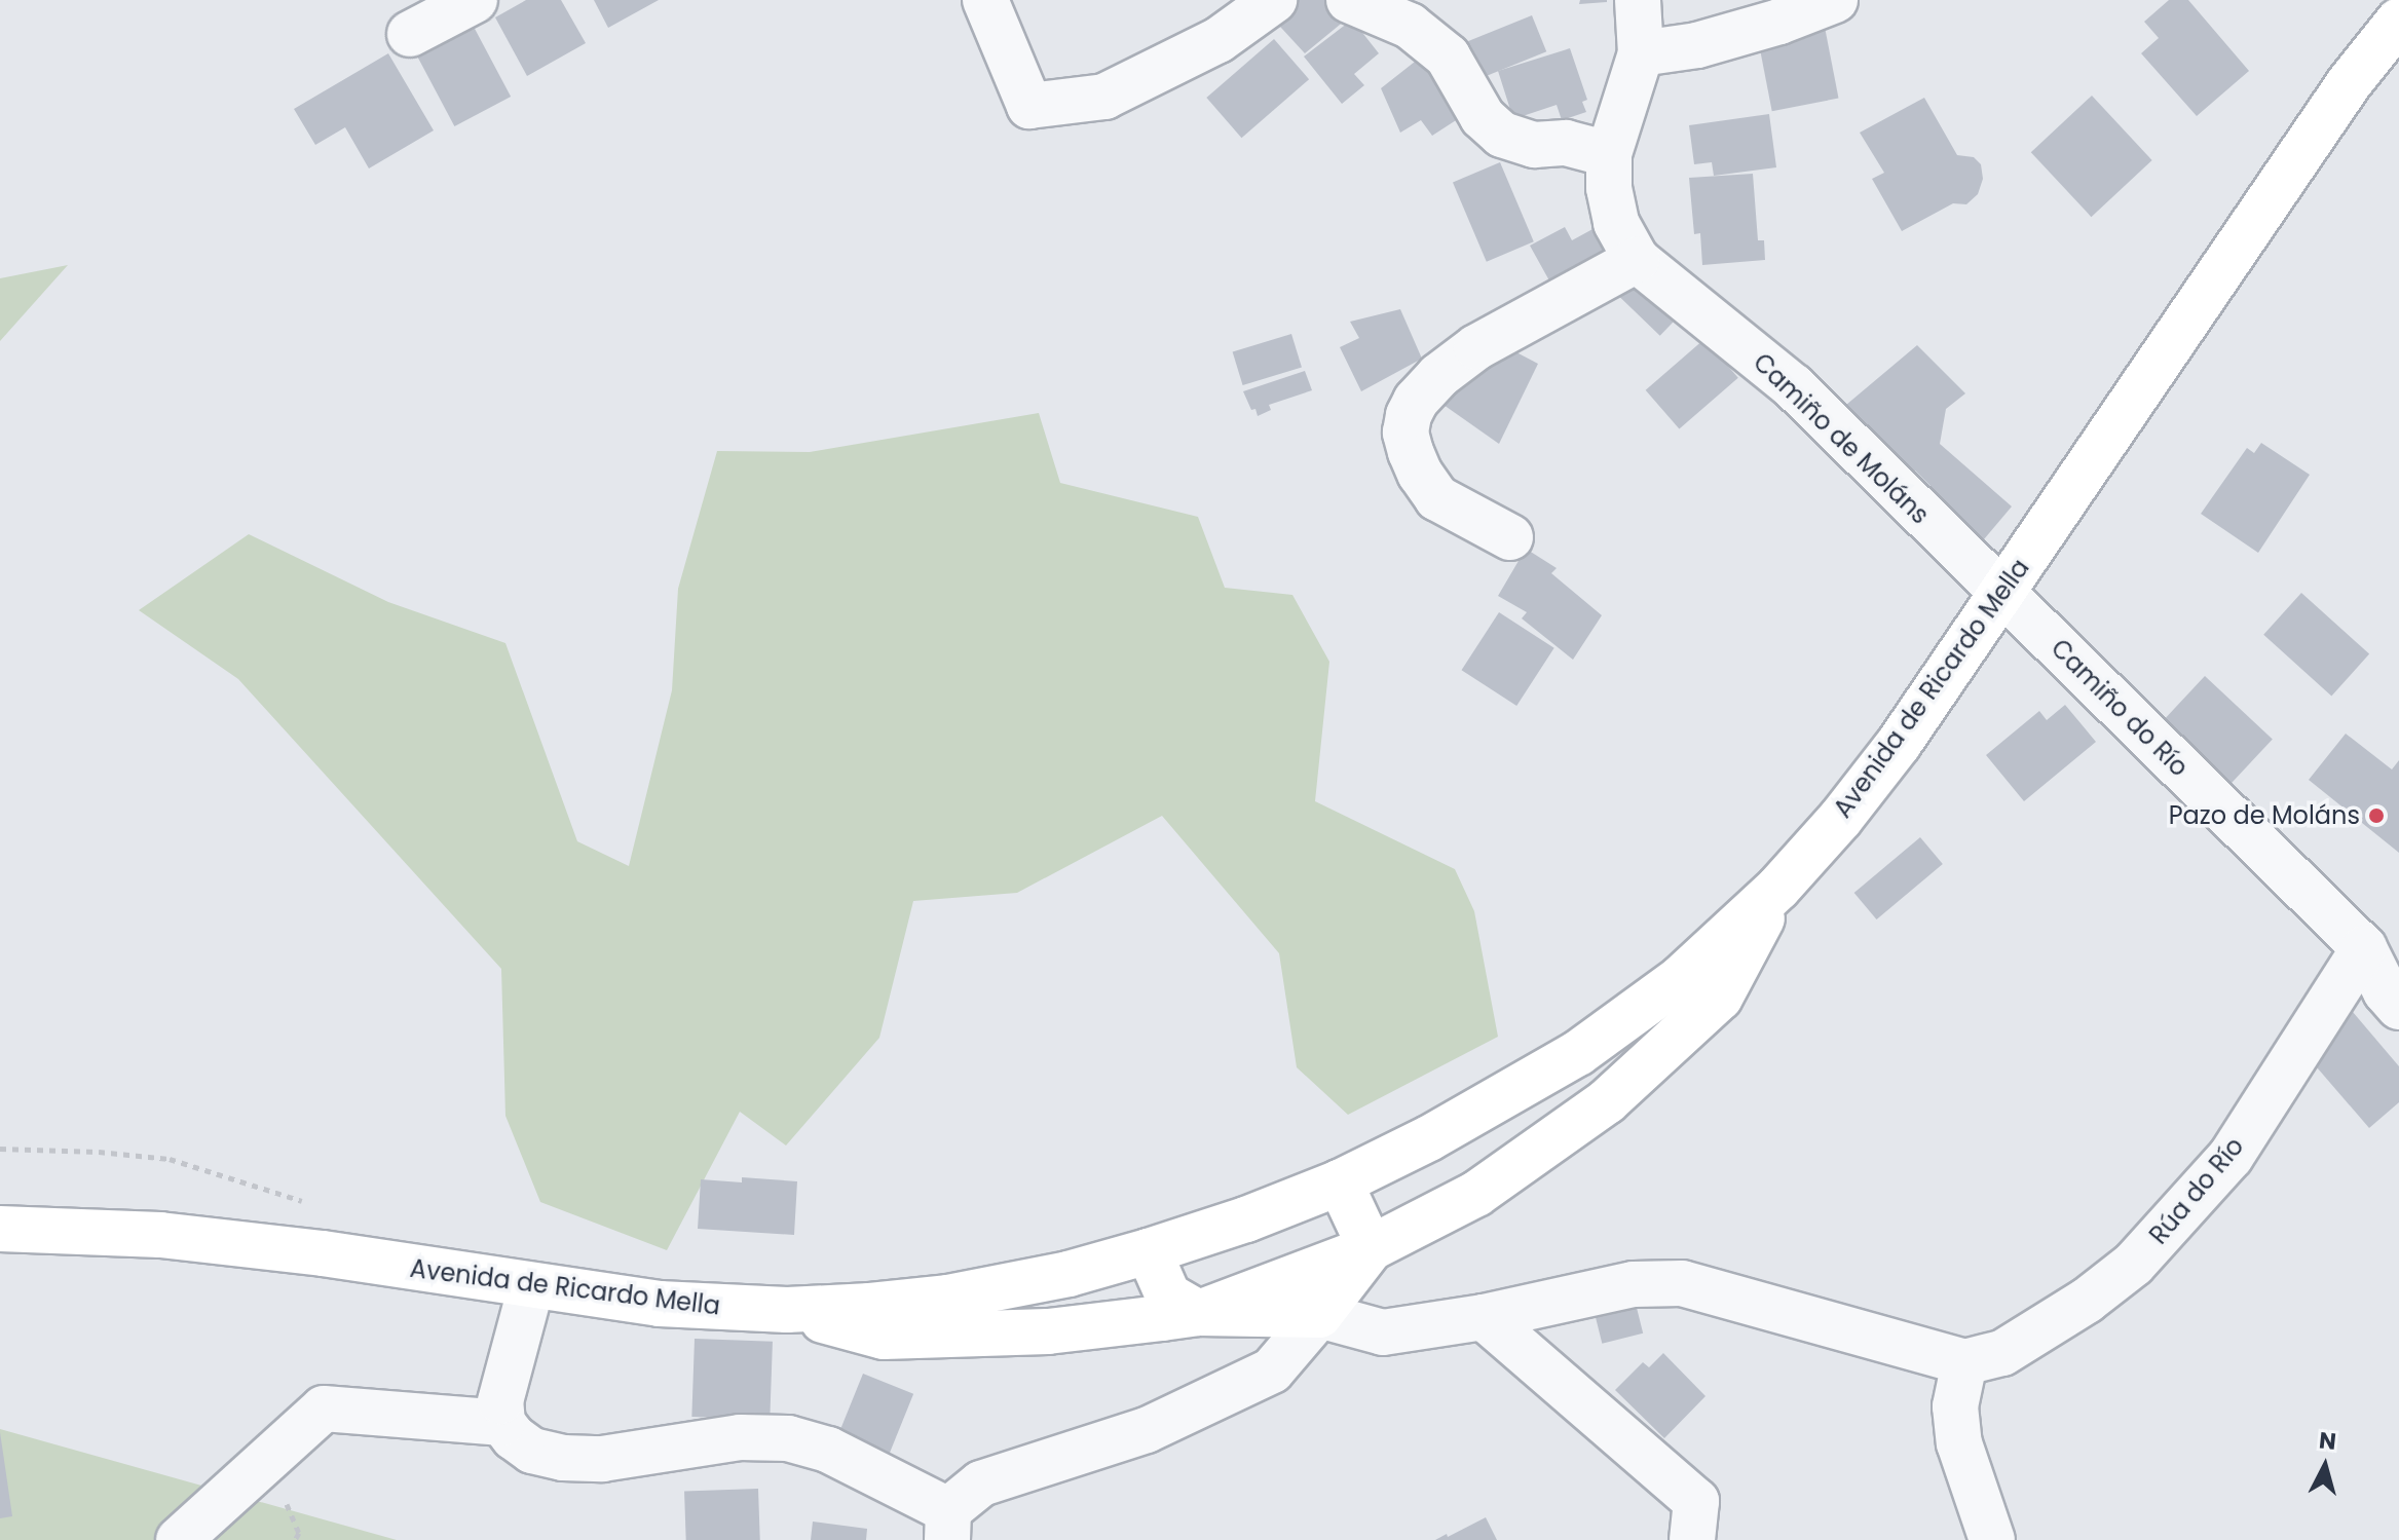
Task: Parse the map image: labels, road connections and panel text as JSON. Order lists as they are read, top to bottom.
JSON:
{
  "streets": {
    "main road": ["Avenida de Ricardo Mella"],
    "street": ["Camiño de Moláns", "Camiño do Río", "Rúa do Río"]
  },
  "crossings": [
    ["Camiño de Moláns", "Avenida de Ricardo Mella"],
    ["Camiño de Moláns", "Camiño do Río"],
    ["Avenida de Ricardo Mella", "Camiño do Río"],
    ["Camiño do Río", "Rúa do Río"]
  ],
  "places": ["Pazo de Moláns"],
  "north": "top"
}
